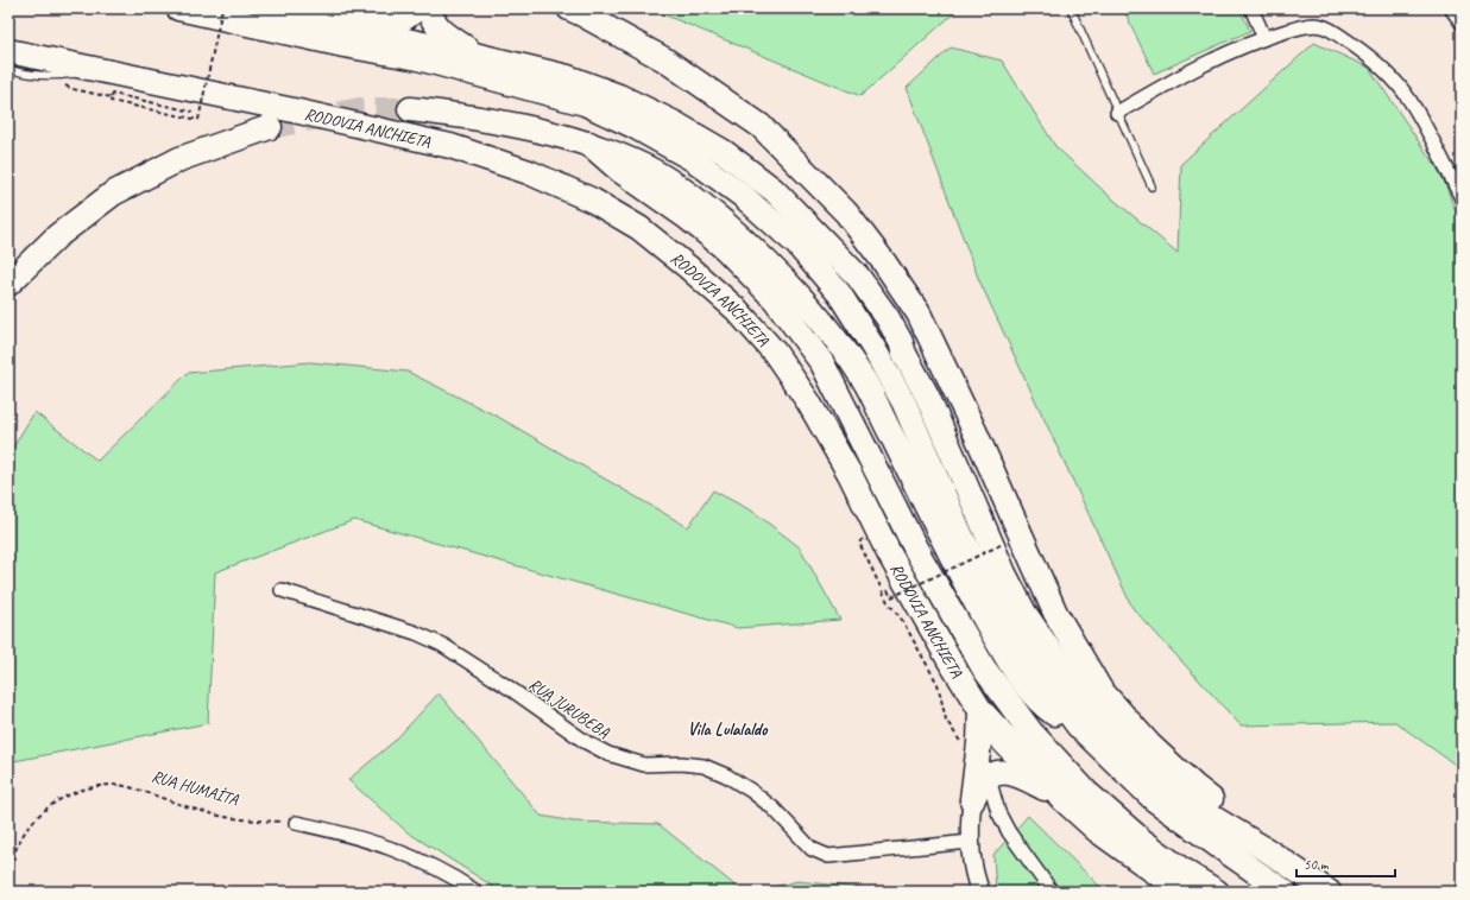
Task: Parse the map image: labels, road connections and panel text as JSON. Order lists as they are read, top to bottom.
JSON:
{
  "streets": {
    "highway": ["RODOVIA ANCHIETA"],
    "street": ["RUA JURUBEBA"],
    "path": ["RUA HUMAÍTA"]
  },
  "districts": ["Vila Lulalaldo"],
  "scale_bar": "50 m"
}
